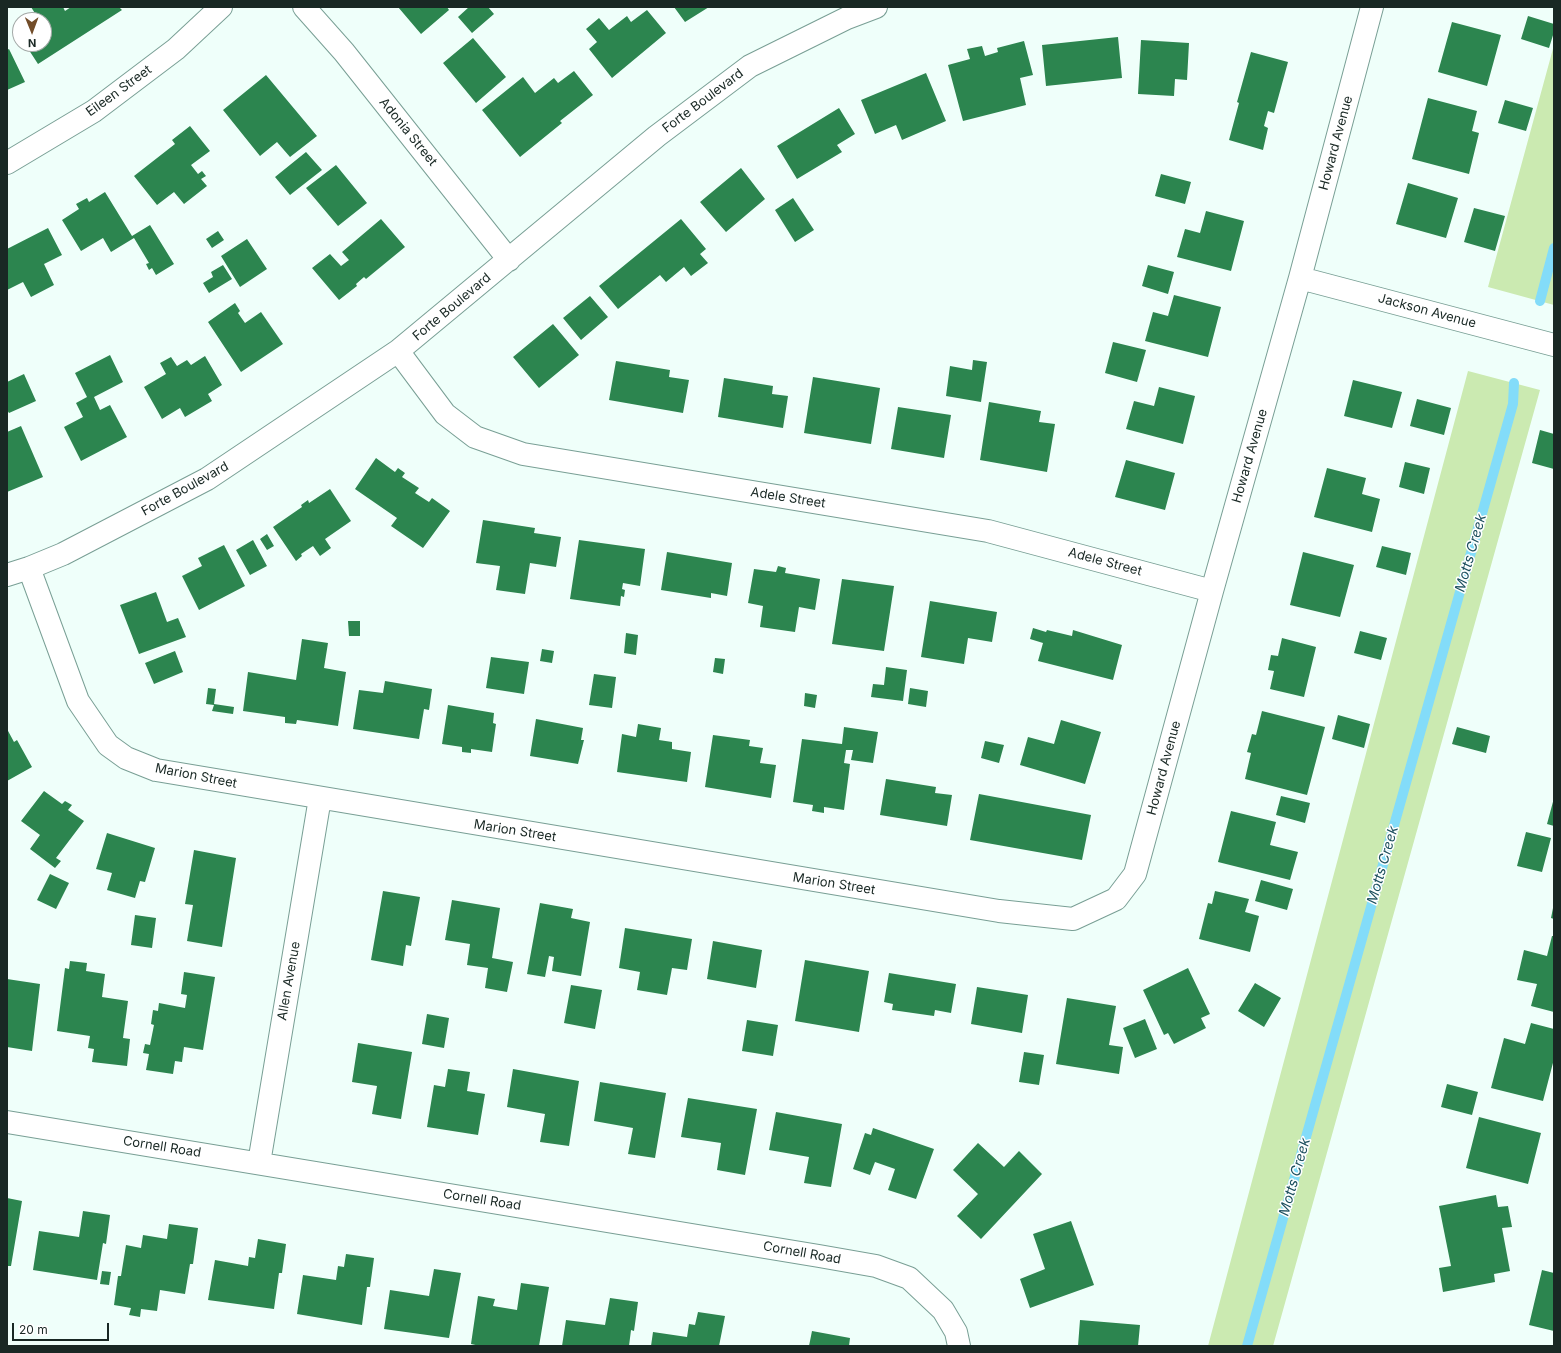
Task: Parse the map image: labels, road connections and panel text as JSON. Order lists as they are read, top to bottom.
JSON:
{
  "streets": {
    "street": [
      "Eileen Street",
      "Forte Boulevard",
      "Adonia Street",
      "Howard Avenue",
      "Jackson Avenue",
      "Adele Street",
      "Marion Street",
      "Allen Avenue",
      "Cornell Road"
    ]
  },
  "crossings": [
    ["Forte Boulevard", "Adonia Street"],
    ["Forte Boulevard", "Adele Street"],
    ["Forte Boulevard", "Marion Street"],
    ["Howard Avenue", "Jackson Avenue"],
    ["Howard Avenue", "Adele Street"],
    ["Howard Avenue", "Marion Street"],
    ["Marion Street", "Allen Avenue"],
    ["Allen Avenue", "Cornell Road"]
  ],
  "water": ["Motts Creek"],
  "scale_bar": "20 m",
  "north": "bottom"
}
